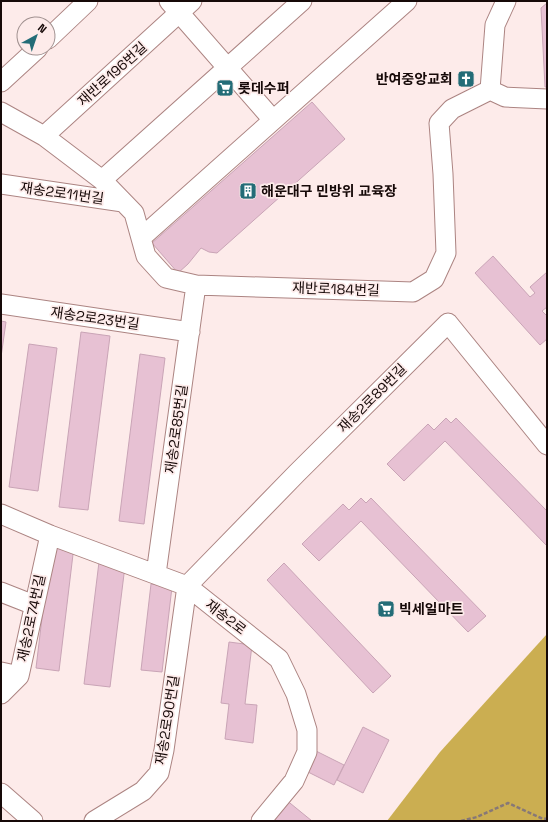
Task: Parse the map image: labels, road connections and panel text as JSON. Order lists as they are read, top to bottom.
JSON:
{
  "streets": {
    "street": [
      "재반로196번길",
      "재송2로11번길",
      "재반로184번길",
      "재송2로23번길",
      "재송2로89번길",
      "재송2로85번길",
      "재송2로",
      "재송2로74번길",
      "재송2로90번길"
    ]
  },
  "crossings": [
    ["재반로196번길", "재반로184번길"],
    ["재송2로11번길", "재반로184번길"],
    ["재반로184번길", "재송2로85번길"],
    ["재송2로23번길", "재송2로85번길"],
    ["재송2로89번길", "재송2로"],
    ["재송2로89번길", "재송2로90번길"],
    ["재송2로85번길", "재송2로"],
    ["재송2로", "재송2로74번길"],
    ["재송2로", "재송2로90번길"]
  ],
  "places": {
    "church": ["반여중앙교회"],
    "supermarket": ["롯데수퍼", "빅세일마트"],
    "building": ["해운대구 민방위 교육장"]
  },
  "north": "top right"
}
